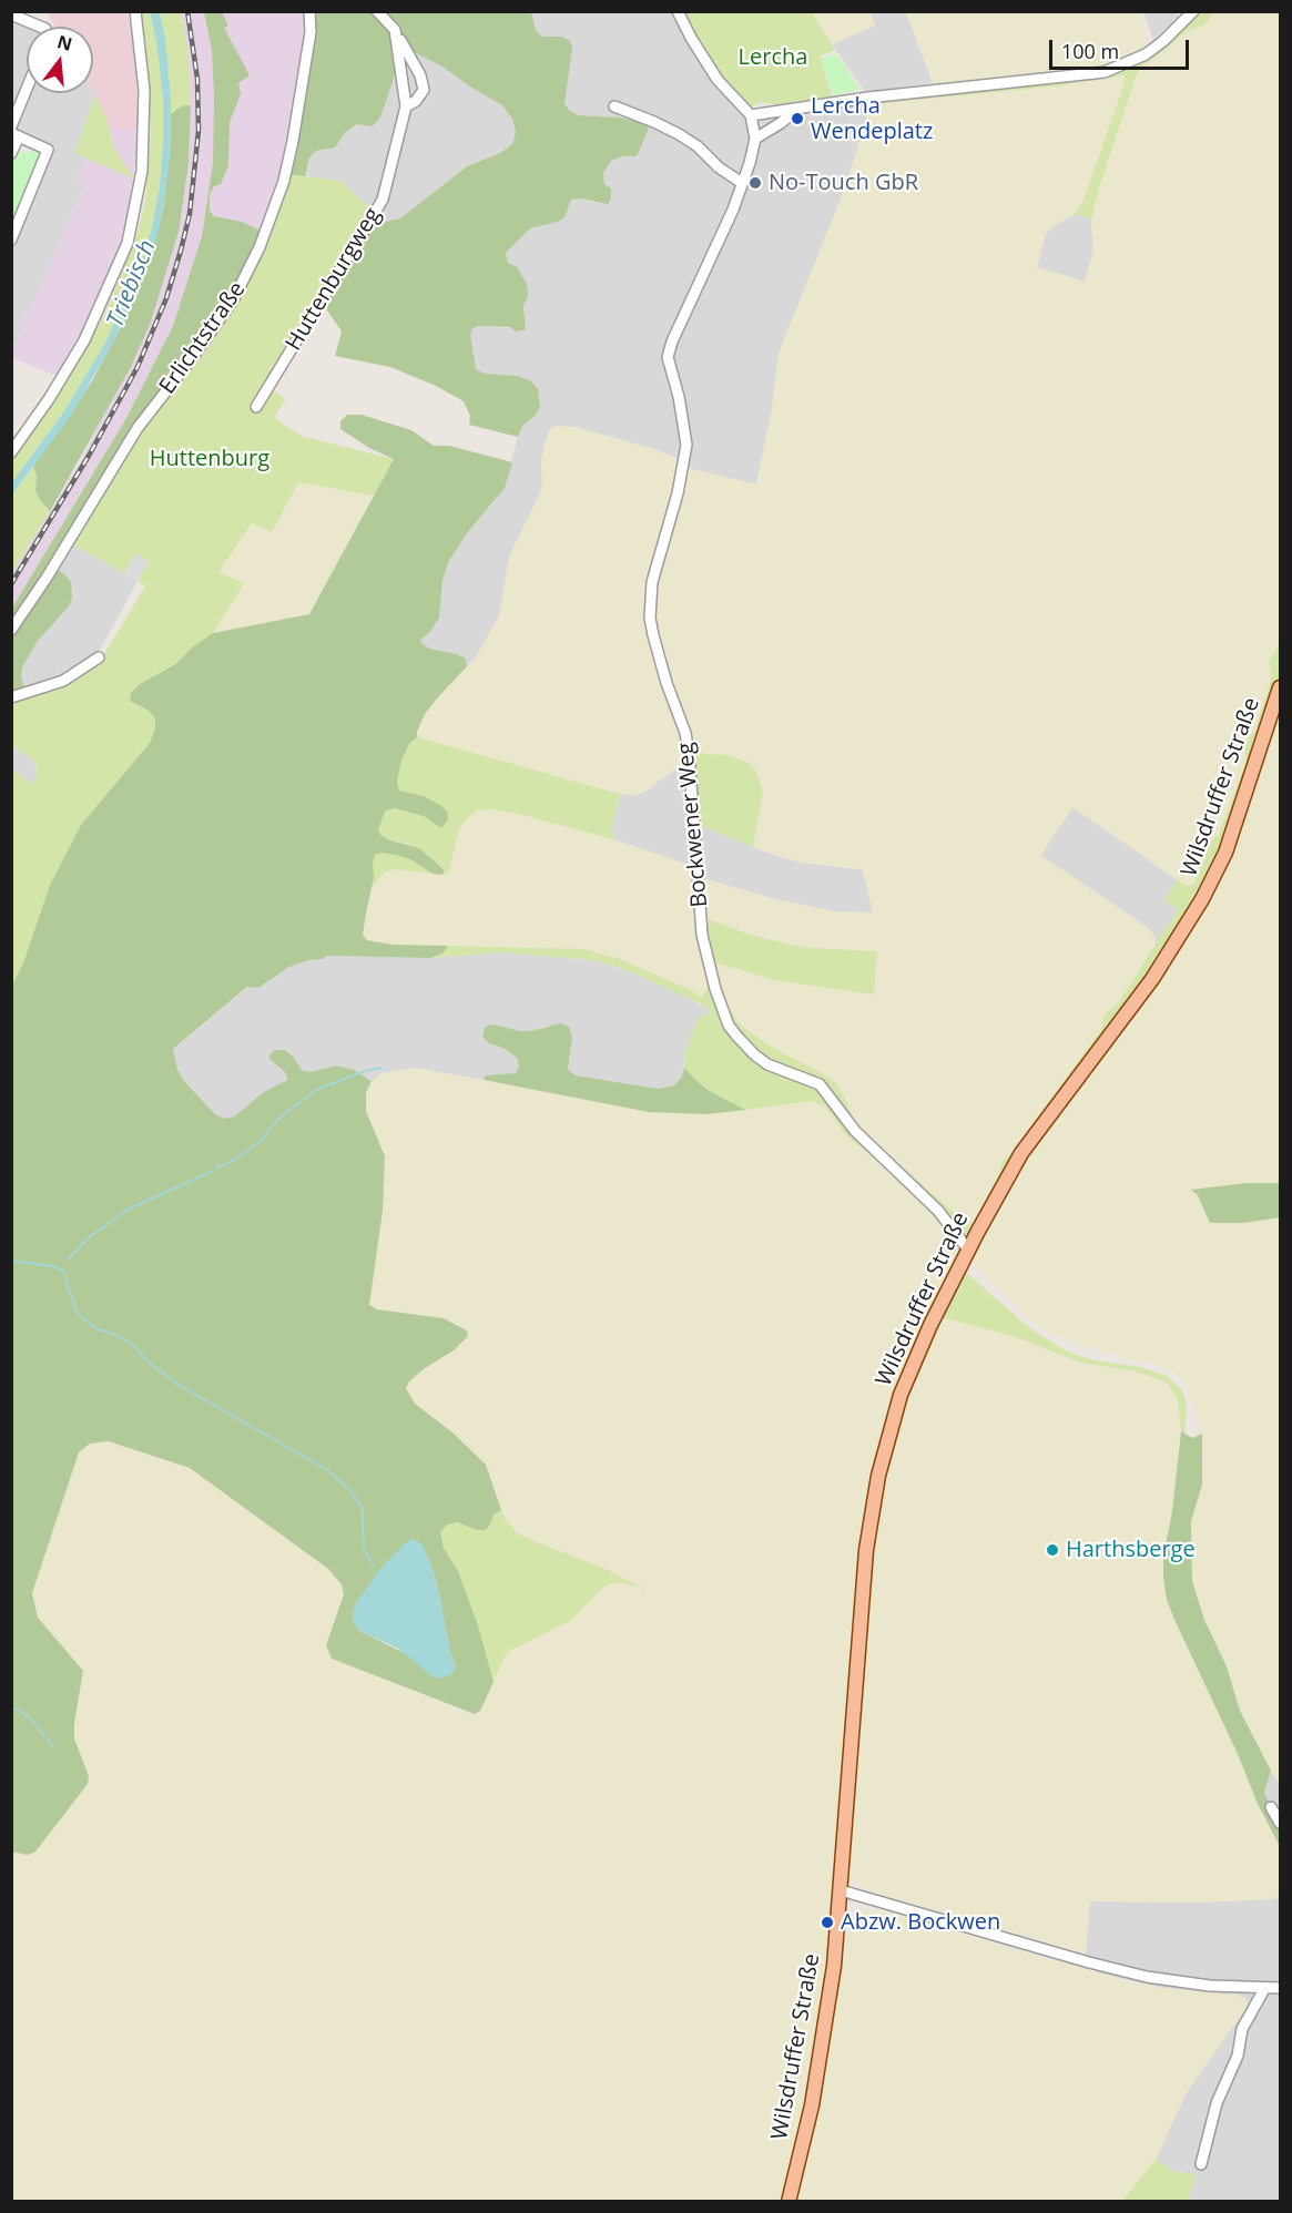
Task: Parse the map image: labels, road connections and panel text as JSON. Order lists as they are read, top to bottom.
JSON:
{
  "streets": {
    "main road": ["Wilsdruffer Straße"],
    "street": ["Huttenburgweg", "Erlichtstraße", "Bockwener Weg"]
  },
  "crossings": [
    ["Wilsdruffer Straße", "Bockwener Weg"]
  ],
  "water": ["Triebisch"],
  "parks": ["Lercha", "Huttenburg"],
  "places": [
    "Lercha Wendeplatz",
    "No-Touch GbR",
    "Harthsberge",
    "Abzw. Bockwen"
  ],
  "scale_bar": "100 m",
  "north": "top"
}
